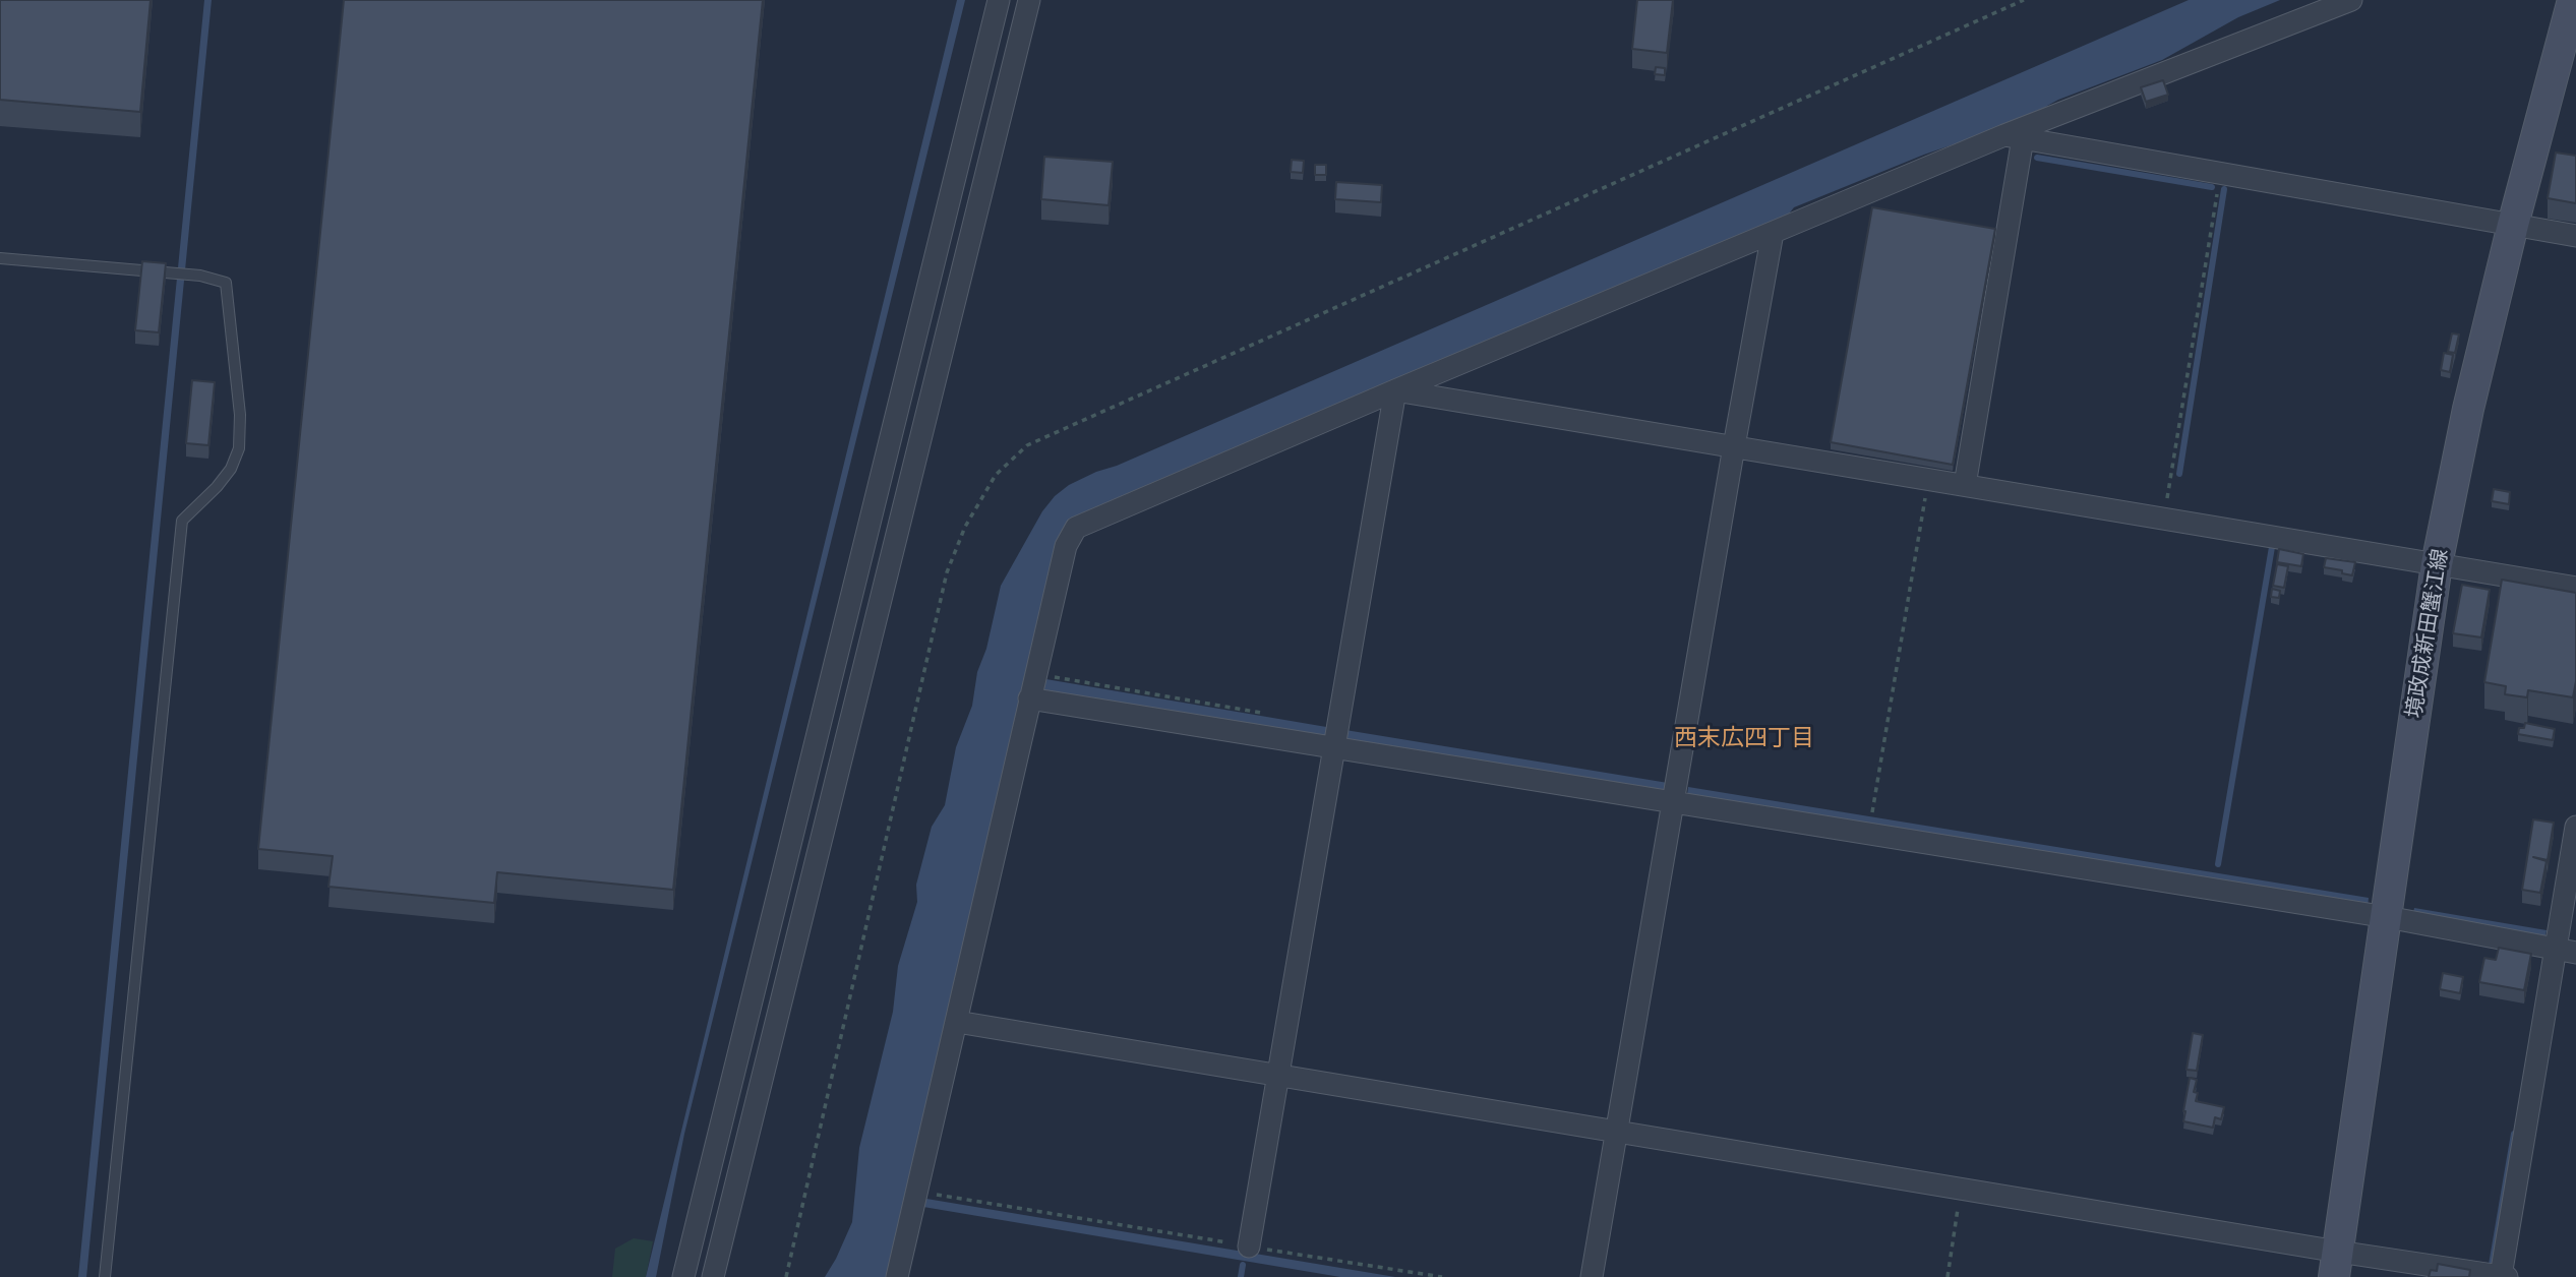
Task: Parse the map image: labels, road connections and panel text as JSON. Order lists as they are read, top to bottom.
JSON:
{
  "streets": {
    "main road": ["境政成新田蟹江線"]
  },
  "districts": ["西末広四丁目"]
}
